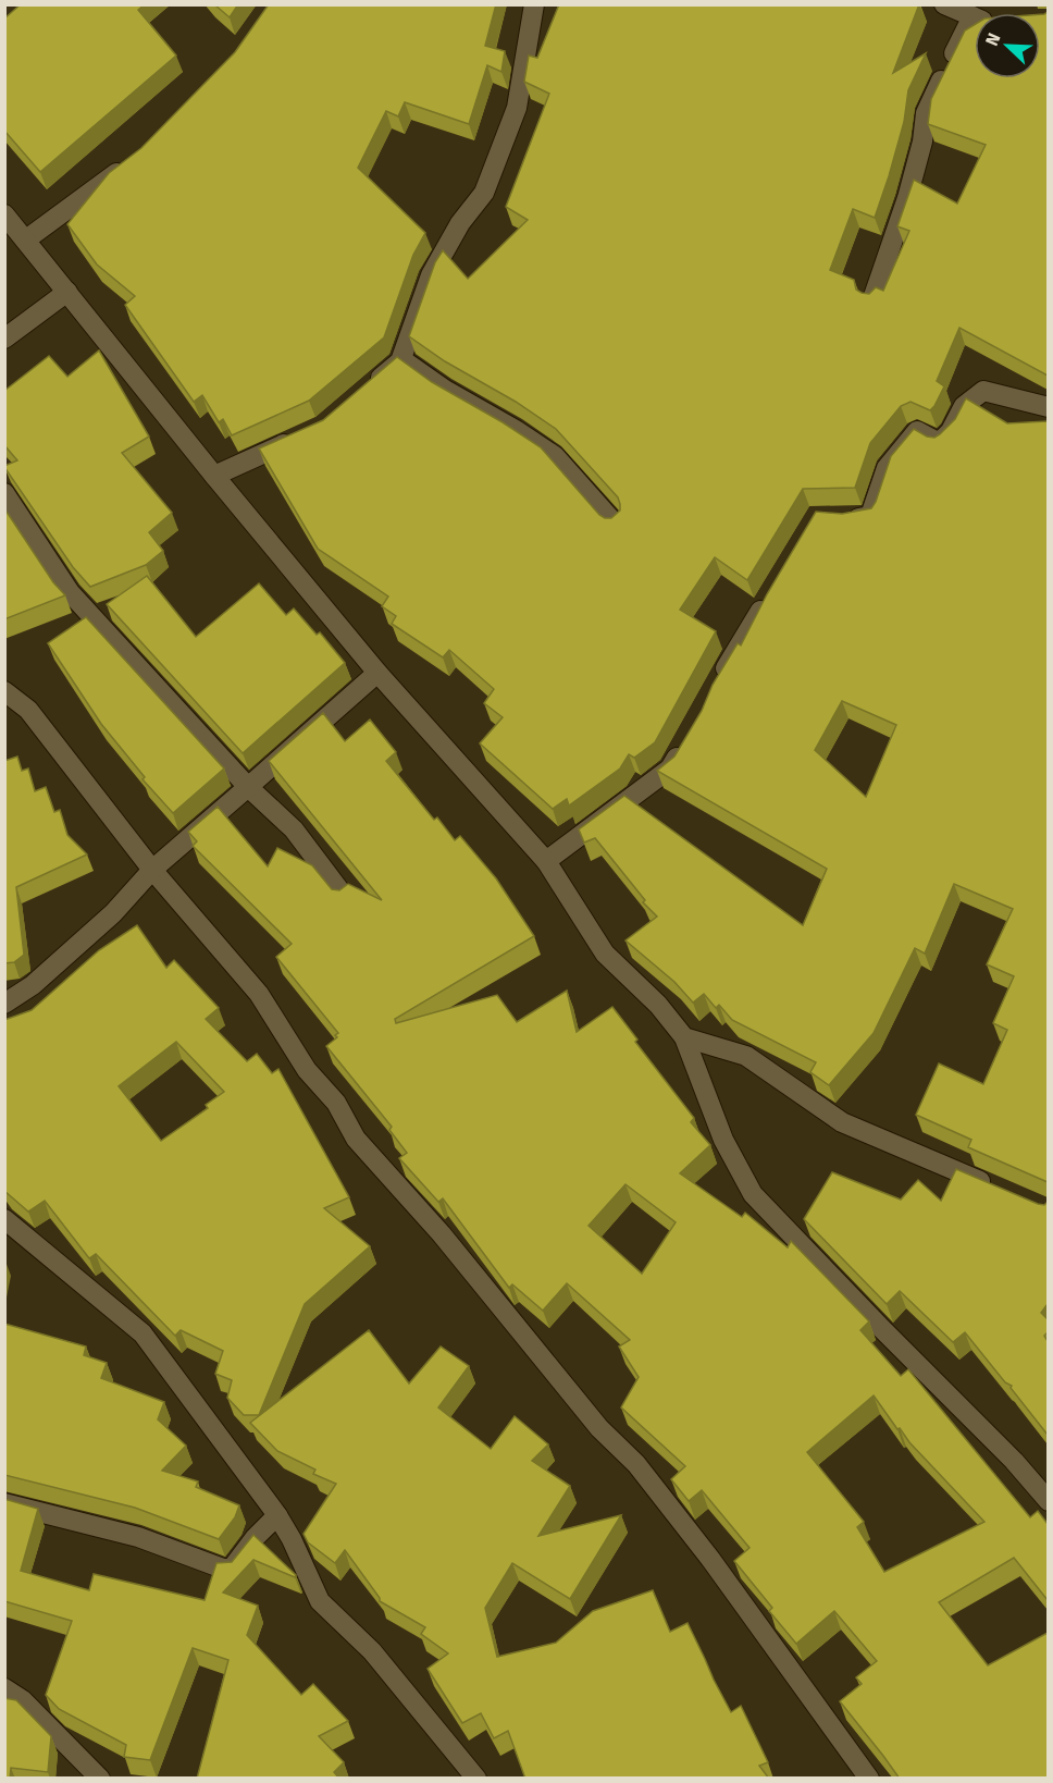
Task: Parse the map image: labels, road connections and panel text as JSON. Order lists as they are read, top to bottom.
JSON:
{
  "north": "top left"
}
